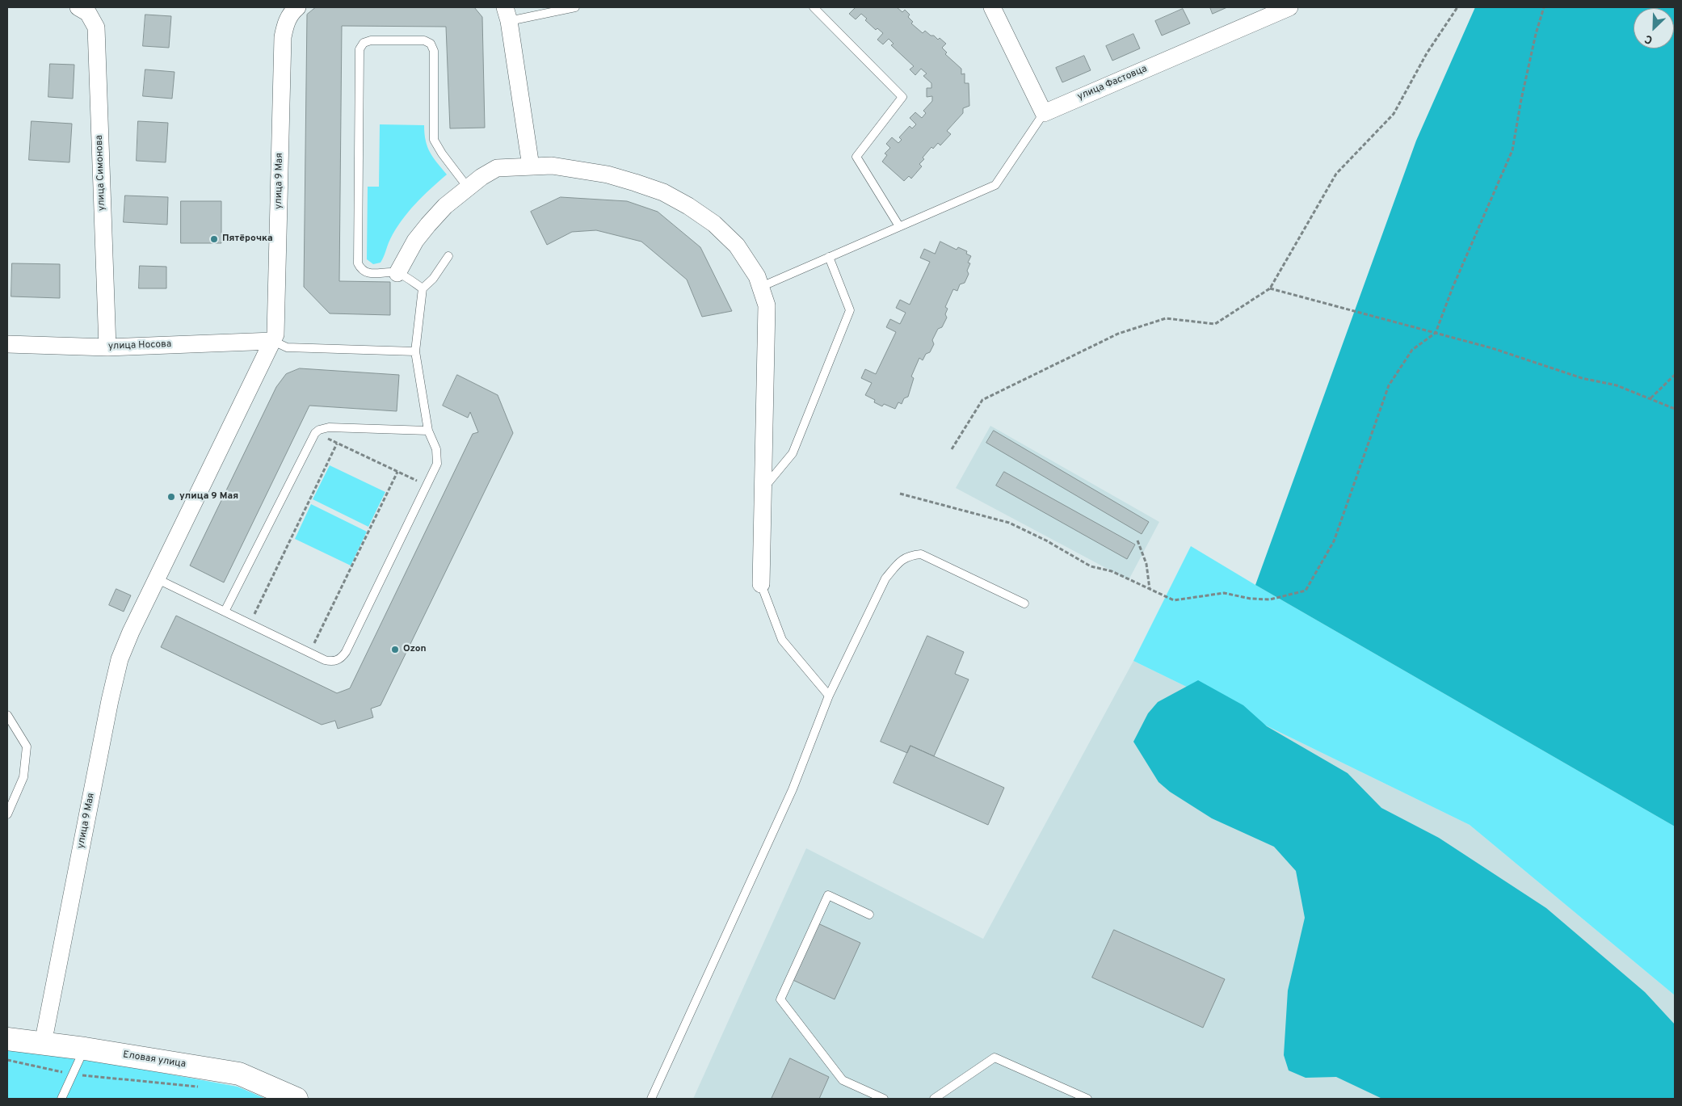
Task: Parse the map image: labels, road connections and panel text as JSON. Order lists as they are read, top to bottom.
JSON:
{
  "streets": {
    "main road": ["Еловая улица"],
    "street": [
      "улица Фастовца",
      "улица Симонова",
      "улица 9 Мая",
      "улица Носова"
    ]
  },
  "crossings": [
    ["улица Симонова", "улица Носова"],
    ["улица 9 Мая", "улица Носова"],
    ["улица 9 Мая", "Еловая улица"]
  ],
  "places": ["Пятёрочка", "улица 9 Мая", "Ozon"],
  "north": "bottom left"
}
